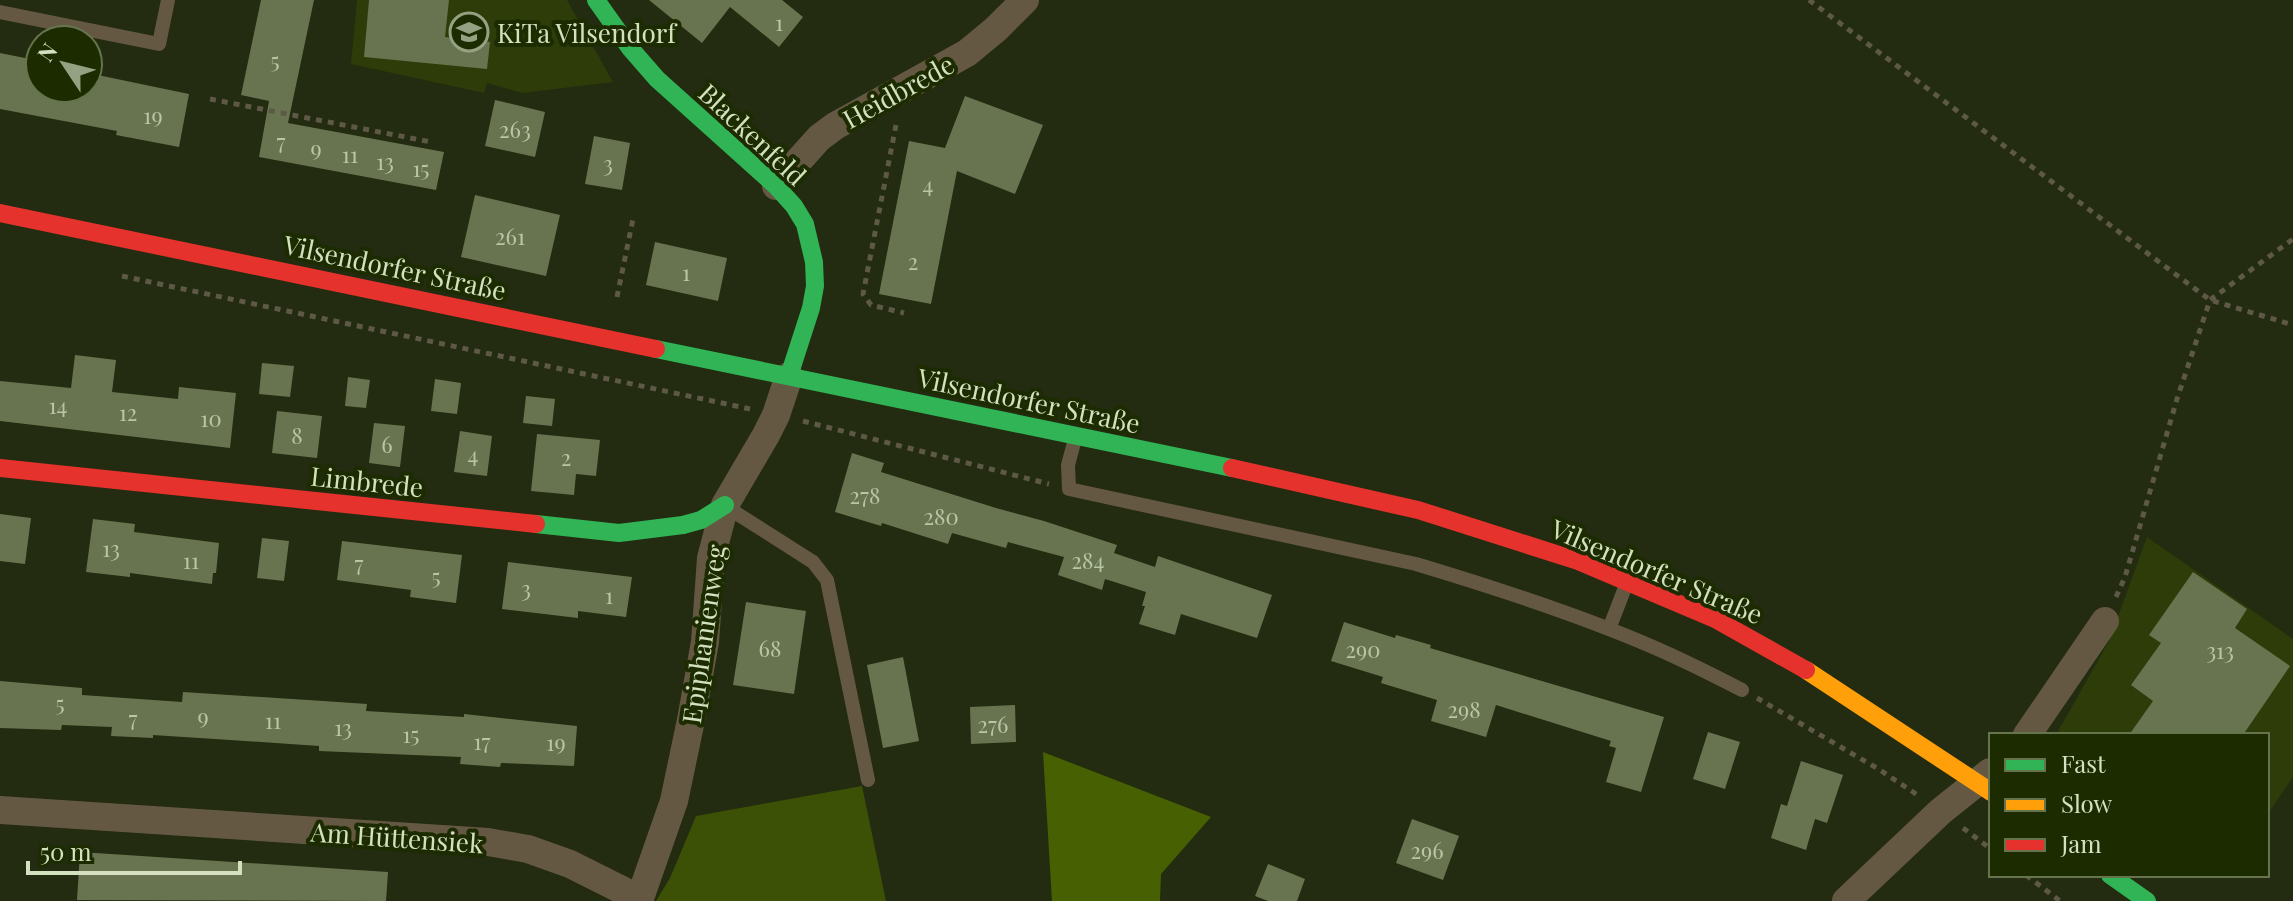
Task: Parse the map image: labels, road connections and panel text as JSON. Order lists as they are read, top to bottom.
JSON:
{
  "streets": {
    "main road": ["Blackenfeld", "Vilsendorfer Straße", "Limbrede"],
    "street": ["Heidbrede", "Epiphanienweg", "Am Hüttensiek"]
  },
  "crossings": [
    ["Heidbrede", "Blackenfeld"],
    ["Blackenfeld", "Vilsendorfer Straße"],
    ["Blackenfeld", "Epiphanienweg"],
    ["Vilsendorfer Straße", "Epiphanienweg"],
    ["Limbrede", "Epiphanienweg"],
    ["Epiphanienweg", "Am Hüttensiek"]
  ],
  "places": {
    "school or university": ["KiTa Vilsendorf"]
  },
  "house_numbers": [
    "1",
    "5",
    "19",
    "263",
    "7",
    "9",
    "11",
    "13",
    "3",
    "15",
    "4",
    "261",
    "2",
    "1",
    "14",
    "12",
    "10",
    "8",
    "6",
    "4",
    "2",
    "278",
    "280",
    "13",
    "11",
    "284",
    "7",
    "5",
    "3",
    "1",
    "68",
    "290",
    "313",
    "5",
    "298",
    "9",
    "7",
    "11",
    "276",
    "13",
    "15",
    "17",
    "19",
    "296"
  ],
  "legend": ["Fast", "Slow", "Jam"],
  "scale_bar": "50 m",
  "north": "top left"
}
